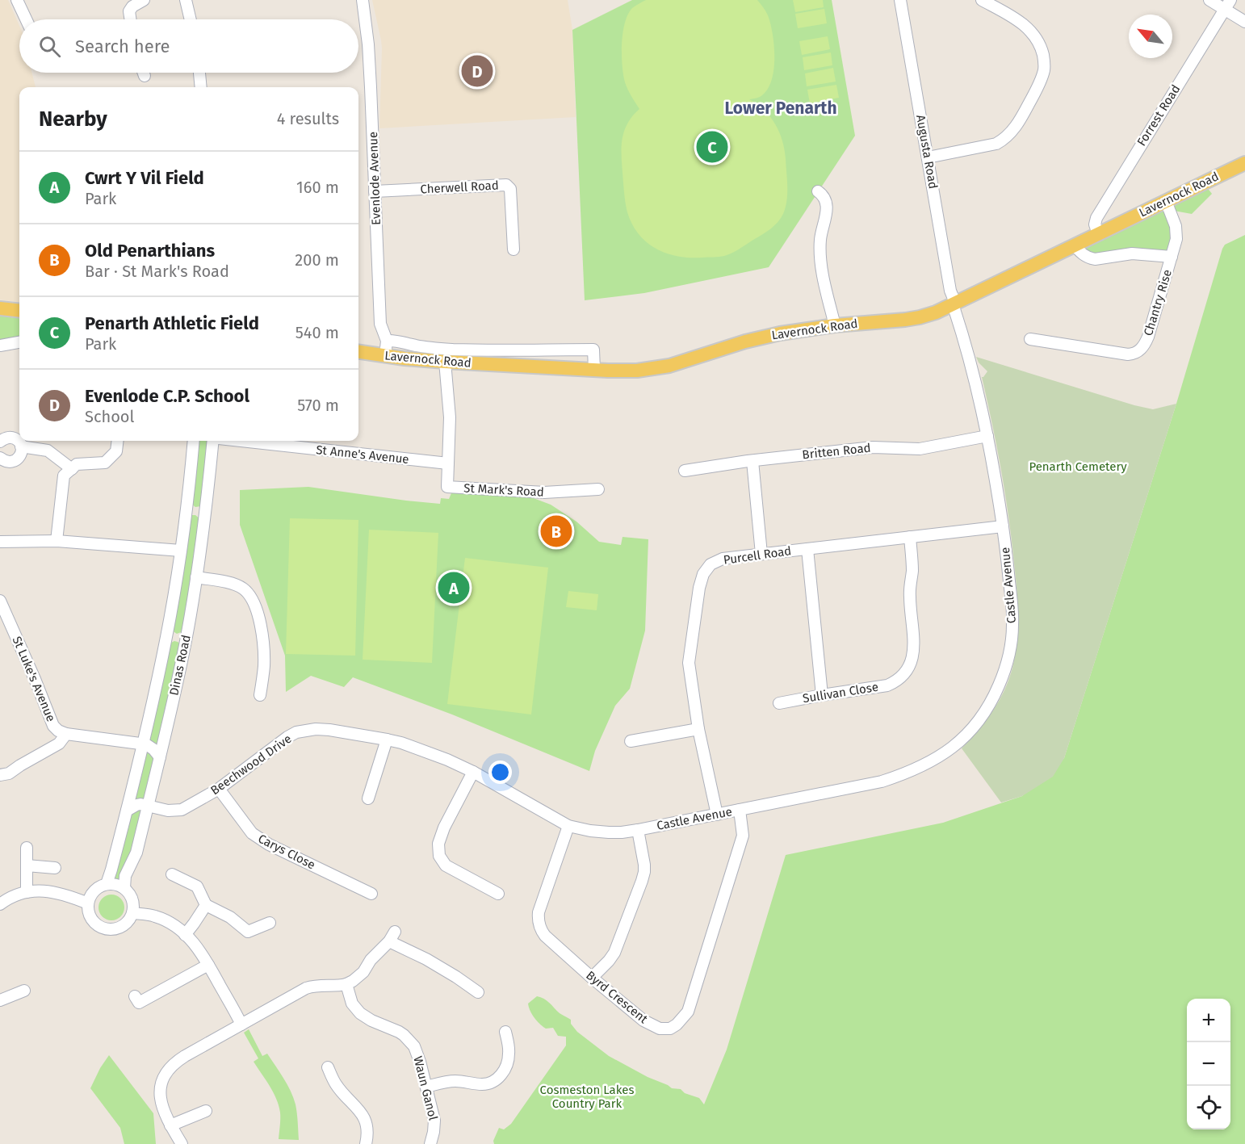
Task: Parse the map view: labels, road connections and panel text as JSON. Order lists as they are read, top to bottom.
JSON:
{
  "streets": {
    "main road": ["Lavernock Road"],
    "street": [
      "Forrest Road",
      "Augusta Road",
      "Evenlode Avenue",
      "Cherwell Road",
      "Chantry Rise",
      "Britten Road",
      "St Anne's Avenue",
      "St Mark's Road",
      "Purcell Road",
      "Castle Avenue",
      "Dinas Road",
      "St Luke's Avenue",
      "Sullivan Close",
      "Beechwood Drive",
      "Carys Close",
      "Byrd Crescent",
      "Waun Ganol"
    ]
  },
  "crossings": [
    ["Forrest Road", "Lavernock Road"],
    ["Augusta Road", "Lavernock Road"],
    ["Augusta Road", "Castle Avenue"],
    ["Evenlode Avenue", "Cherwell Road"],
    ["Evenlode Avenue", "Lavernock Road"],
    ["Lavernock Road", "Chantry Rise"],
    ["Lavernock Road", "St Mark's Road"],
    ["Lavernock Road", "Castle Avenue"],
    ["Britten Road", "Castle Avenue"],
    ["St Anne's Avenue", "St Mark's Road"],
    ["Purcell Road", "Castle Avenue"],
    ["Purcell Road", "Sullivan Close"],
    ["Castle Avenue", "Beechwood Drive"],
    ["Castle Avenue", "Byrd Crescent"],
    ["Dinas Road", "St Luke's Avenue"],
    ["Dinas Road", "Beechwood Drive"],
    ["Beechwood Drive", "Carys Close"],
    ["Beechwood Drive", "Byrd Crescent"]
  ],
  "districts": ["Lower Penarth"],
  "parks": ["Penarth Cemetery", "Cosmeston Lakes Country Park"],
  "north": "top left",
  "page": {
    "search": "Search here",
    "pins": [
      "D",
      "C",
      "B",
      "A"
    ],
    "heading": ["Nearby", "4 results"],
    "list": [
      {
        "mark": "A",
        "name": "Cwrt Y Vil Field",
        "note": "Park",
        "value": "160 m"
      },
      {
        "mark": "B",
        "name": "Old Penarthians",
        "note": "Bar · St Mark's Road",
        "value": "200 m"
      },
      {
        "mark": "C",
        "name": "Penarth Athletic Field",
        "note": "Park",
        "value": "540 m"
      },
      {
        "mark": "D",
        "name": "Evenlode C.P. School",
        "note": "School",
        "value": "570 m"
      }
    ],
    "map_buttons": ["+", "−"]
  }
}
